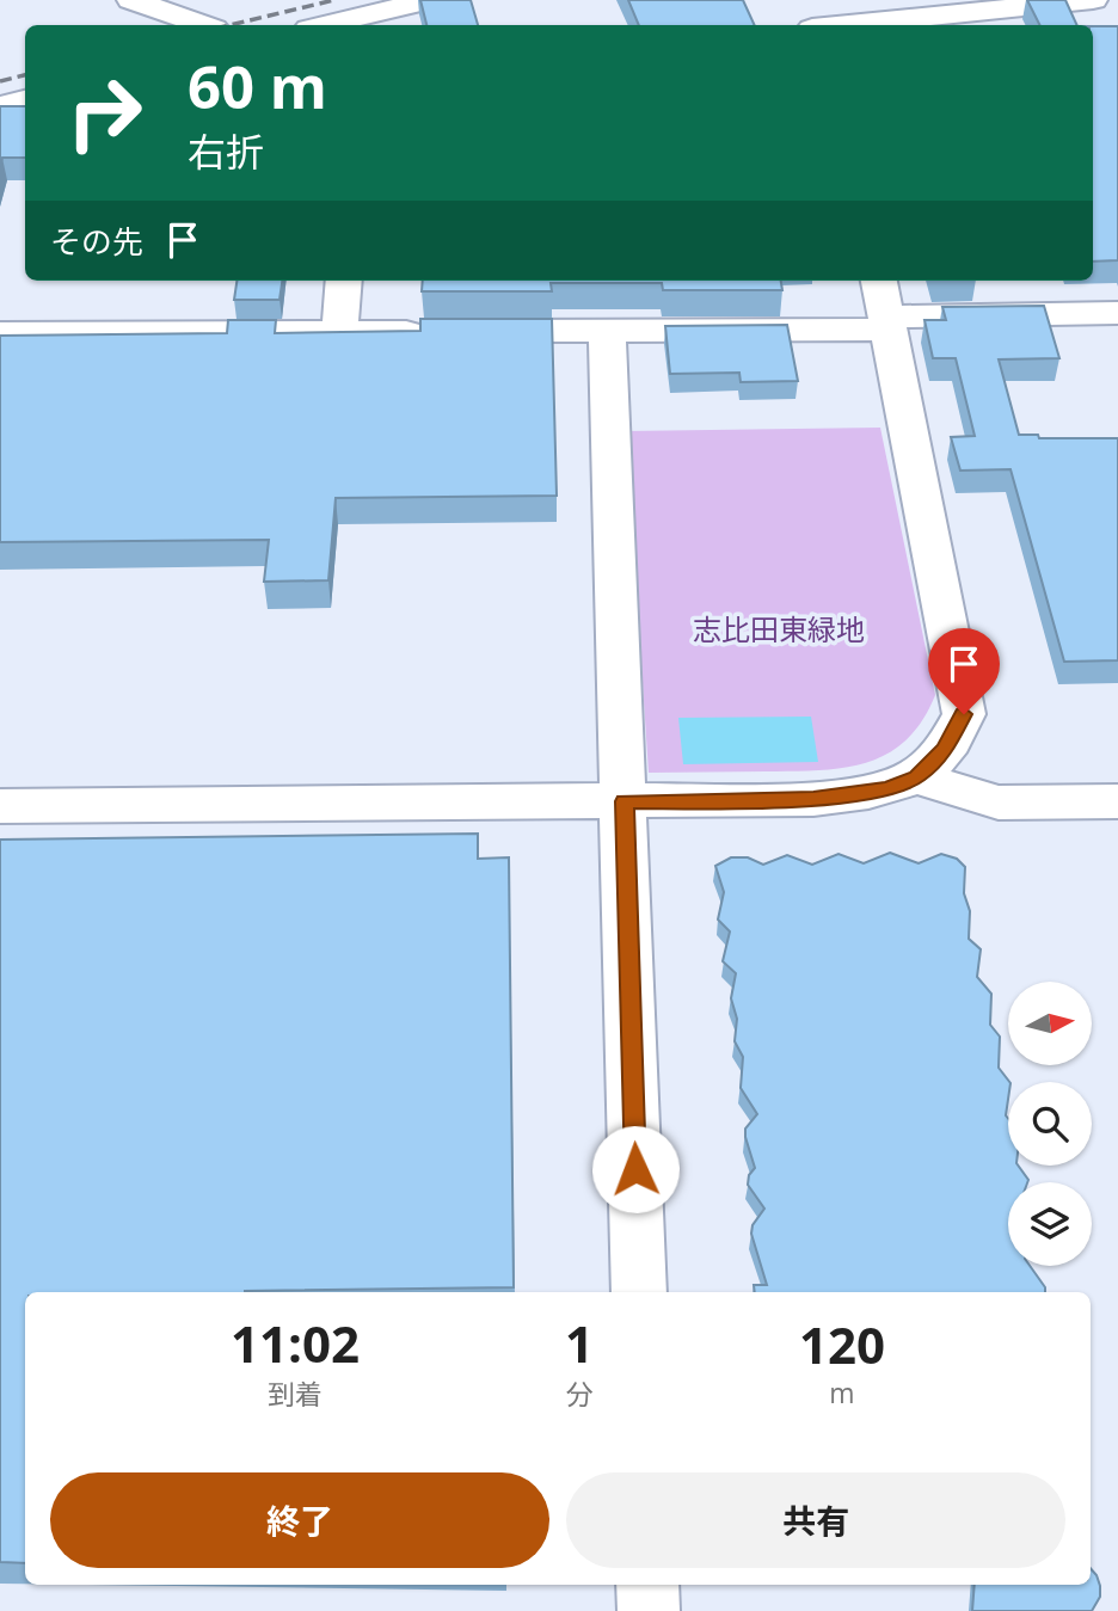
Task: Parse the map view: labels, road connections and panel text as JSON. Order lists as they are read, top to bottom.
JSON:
{
  "parks": ["志比田東緑地"],
  "north": "right",
  "page": {
    "turn": ["60 m", "右折"],
    "then": "その先",
    "eta": [
      "11:02",
      "到着",
      "1",
      "分",
      "120",
      "m"
    ],
    "buttons": ["終了", "共有"]
  }
}
